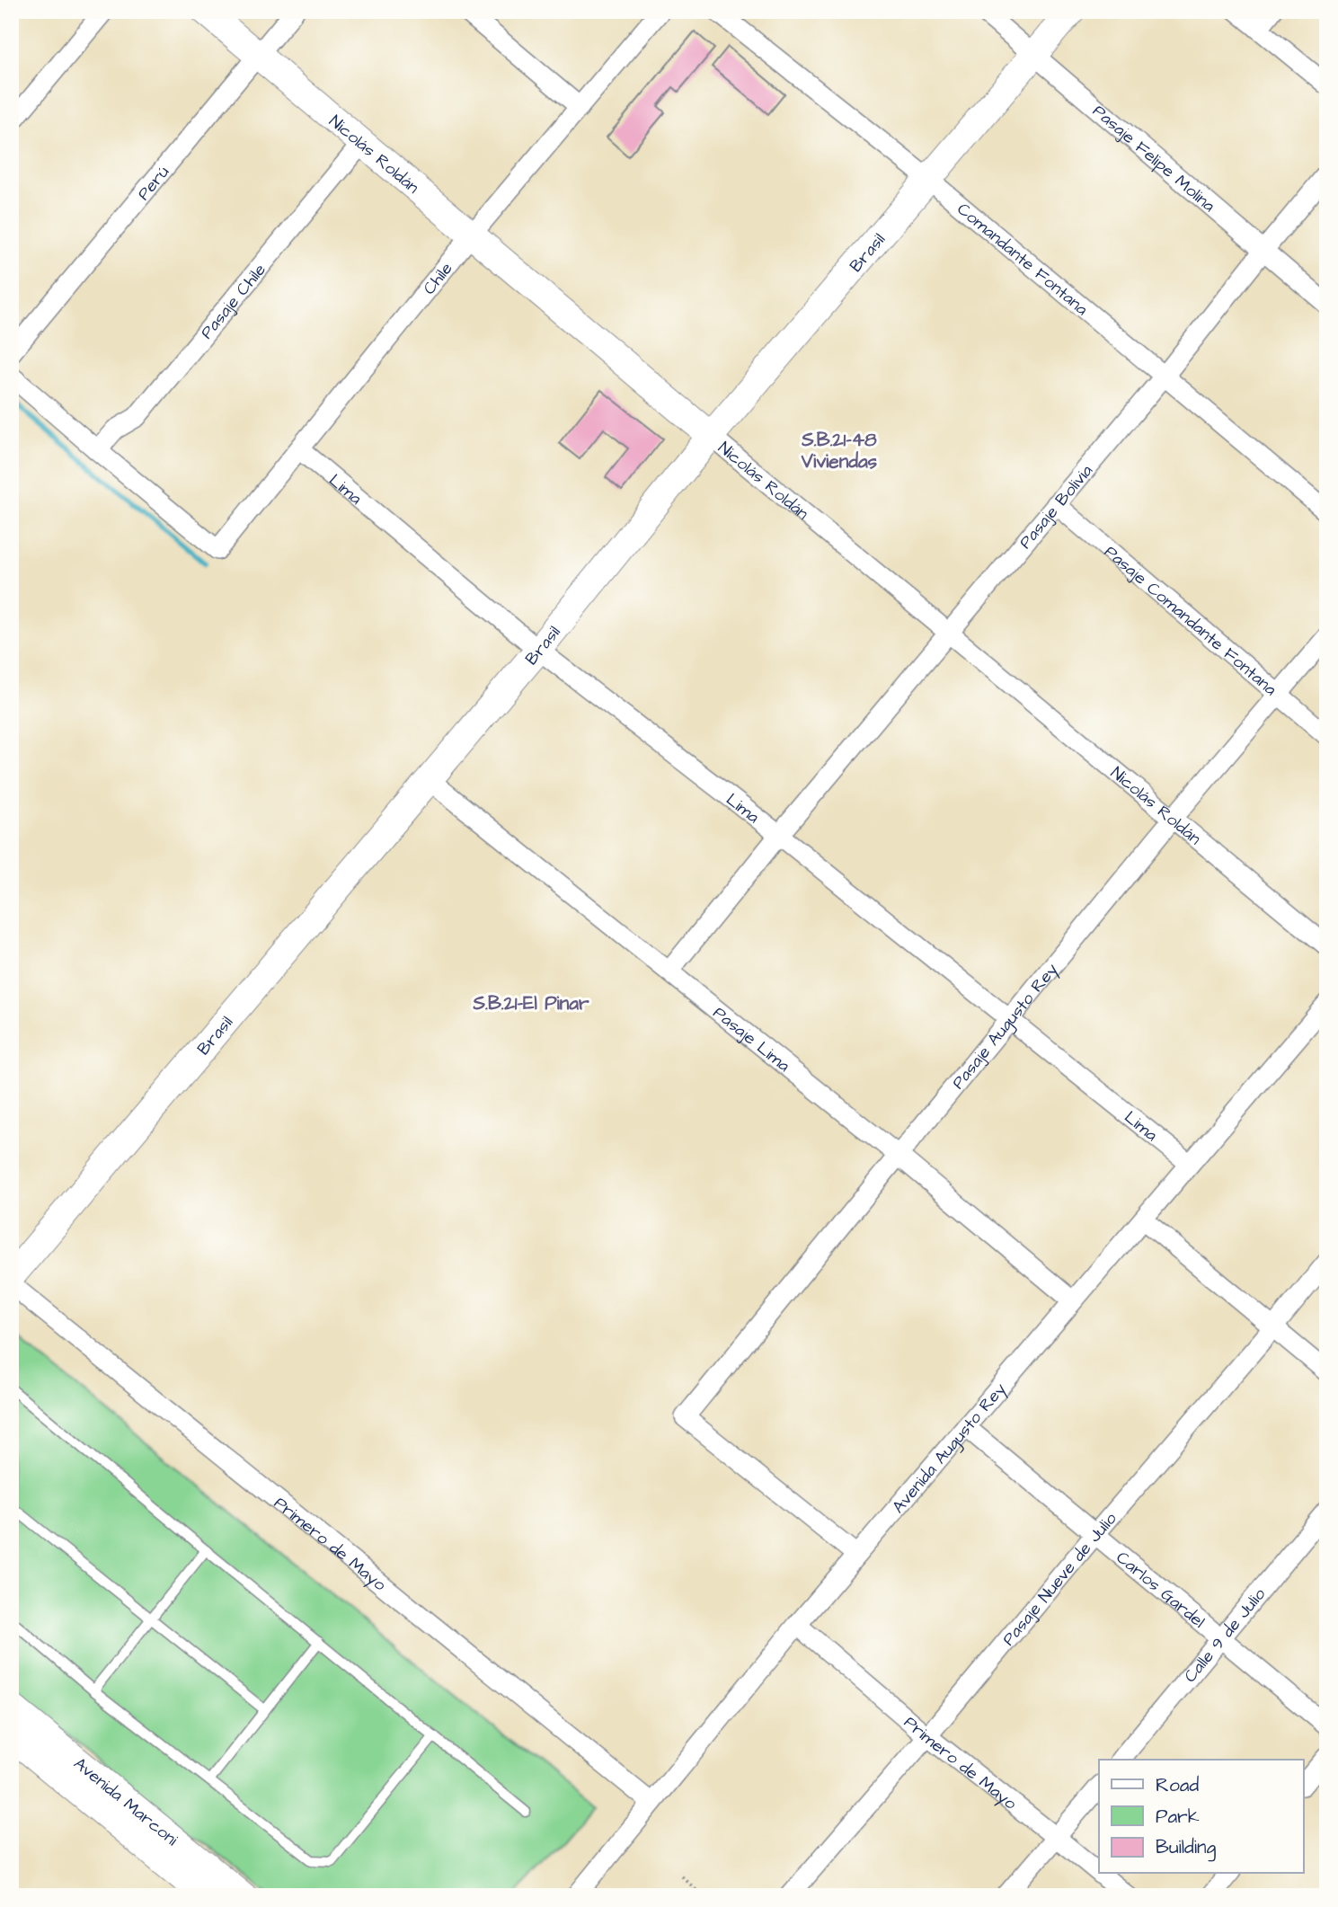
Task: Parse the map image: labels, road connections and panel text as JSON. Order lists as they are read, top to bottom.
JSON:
{
  "streets": {
    "street": [
      "Nicolás Roldán",
      "Pasaje Felipe Molina",
      "Perú",
      "Brasil",
      "Comandante Fontana",
      "Chile",
      "Pasaje Chile",
      "Lima",
      "Pasaje Bolivia",
      "Pasaje Comandante Fontana",
      "Pasaje Augusto Rey",
      "Pasaje Lima",
      "Avenida Augusto Rey",
      "Primero de Mayo",
      "Pasaje Nueve de Julio",
      "Carlos Gardel",
      "Calle 9 de Julio",
      "Avenida Marconi"
    ]
  },
  "crossings": [
    ["Nicolás Roldán", "Perú"],
    ["Nicolás Roldán", "Brasil"],
    ["Nicolás Roldán", "Chile"],
    ["Nicolás Roldán", "Pasaje Chile"],
    ["Nicolás Roldán", "Pasaje Bolivia"],
    ["Nicolás Roldán", "Pasaje Augusto Rey"],
    ["Pasaje Felipe Molina", "Brasil"],
    ["Pasaje Felipe Molina", "Pasaje Bolivia"],
    ["Brasil", "Comandante Fontana"],
    ["Brasil", "Lima"],
    ["Brasil", "Pasaje Lima"],
    ["Comandante Fontana", "Pasaje Bolivia"],
    ["Chile", "Pasaje Chile"],
    ["Chile", "Lima"],
    ["Lima", "Pasaje Bolivia"],
    ["Lima", "Pasaje Augusto Rey"],
    ["Lima", "Avenida Augusto Rey"],
    ["Pasaje Bolivia", "Pasaje Comandante Fontana"],
    ["Pasaje Bolivia", "Pasaje Lima"],
    ["Pasaje Comandante Fontana", "Pasaje Augusto Rey"],
    ["Pasaje Augusto Rey", "Pasaje Lima"],
    ["Pasaje Augusto Rey", "Avenida Augusto Rey"],
    ["Pasaje Lima", "Avenida Augusto Rey"],
    ["Avenida Augusto Rey", "Primero de Mayo"],
    ["Avenida Augusto Rey", "Carlos Gardel"],
    ["Primero de Mayo", "Pasaje Nueve de Julio"],
    ["Pasaje Nueve de Julio", "Carlos Gardel"],
    ["Carlos Gardel", "Calle 9 de Julio"]
  ],
  "districts": ["S.B.21-48 Viviendas", "S.B.21-El Pinar"],
  "legend": ["Road", "Park", "Building"]
}
